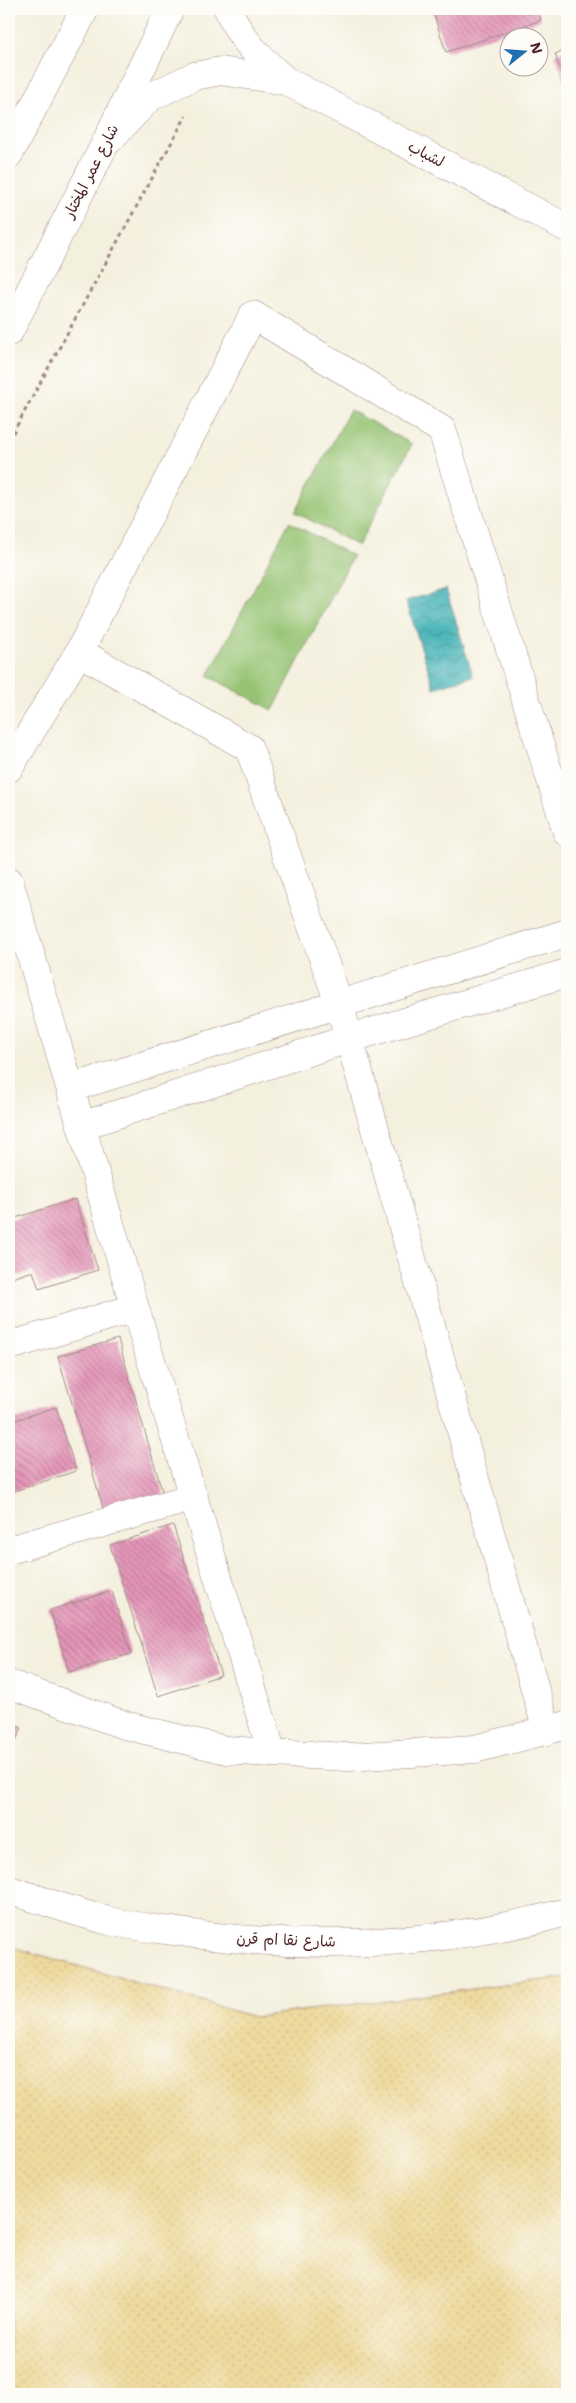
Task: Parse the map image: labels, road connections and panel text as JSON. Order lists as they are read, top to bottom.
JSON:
{
  "streets": {
    "street": ["لشباب", "شارع عمر المختار", "شارع نقا ام قرن"]
  },
  "crossings": [
    ["لشباب", "شارع عمر المختار"]
  ],
  "north": "right"
}
